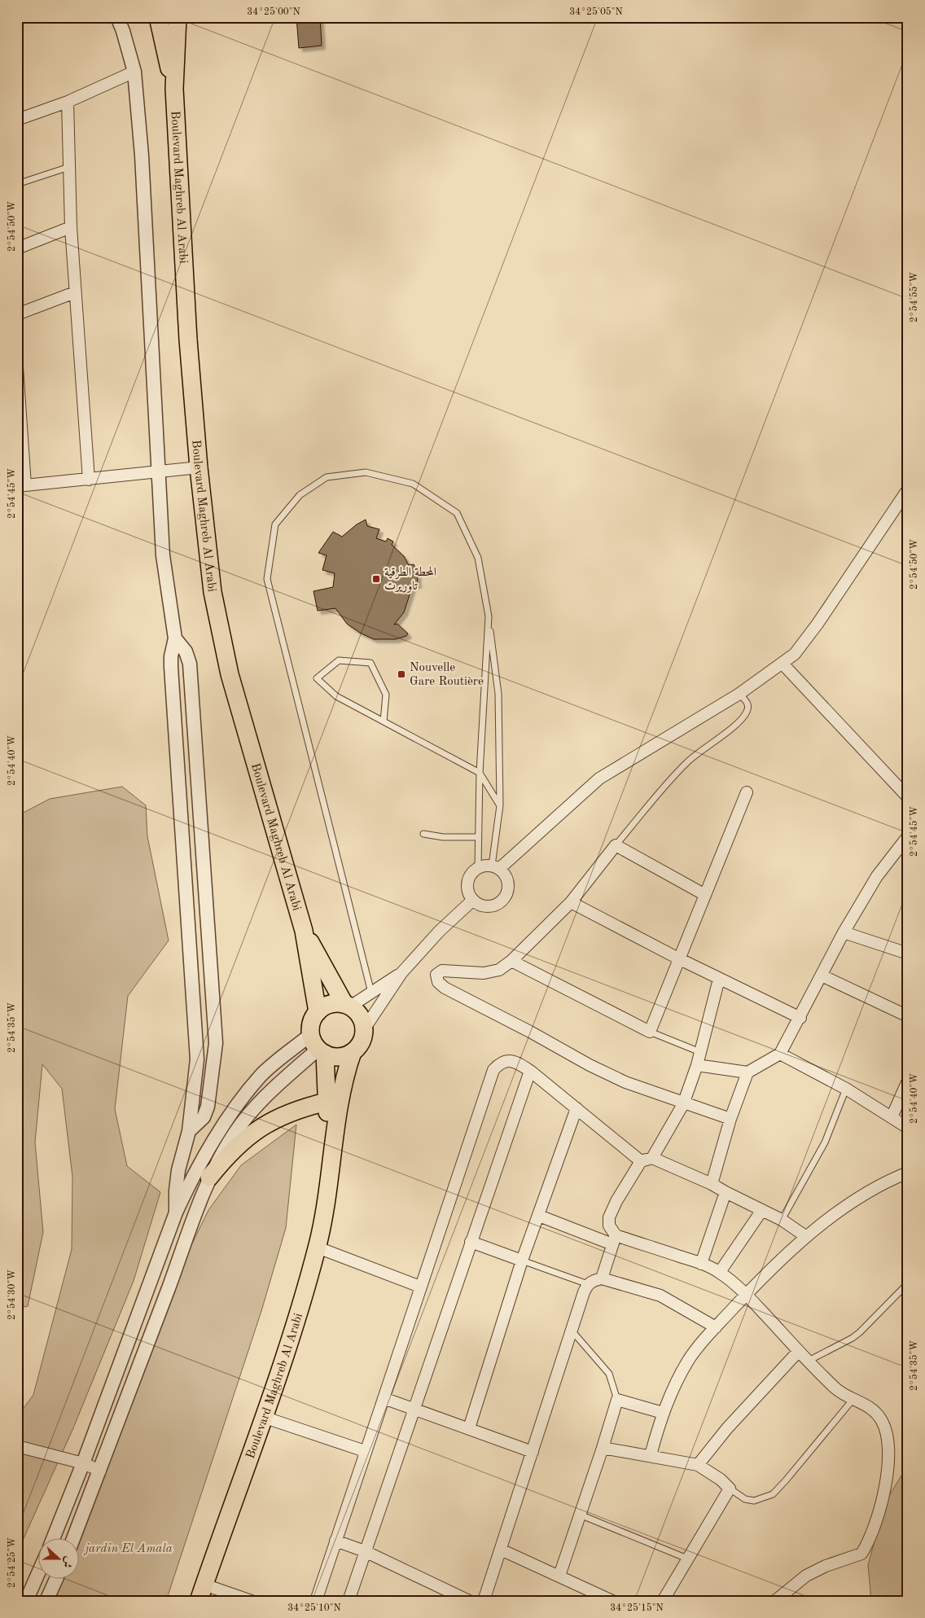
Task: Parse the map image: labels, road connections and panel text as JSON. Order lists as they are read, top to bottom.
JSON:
{
  "streets": {
    "main road": ["Boulevard Maghreb Al Arabi"]
  },
  "parks": ["jardin El Amala"],
  "places": {
    "transit": ["المحطة الطرقية تاوريرت", "Nouvelle Gare Routière"]
  },
  "north": "right",
  "coordinates": [
    "34°25'00\"N",
    "34°25'05\"N",
    "2°54'50\"W",
    "2°54'55\"W",
    "2°54'45\"W",
    "2°54'40\"W",
    "2°54'35\"W",
    "2°54'30\"W",
    "2°54'25\"W",
    "34°25'10\"N",
    "34°25'15\"N"
  ]
}
